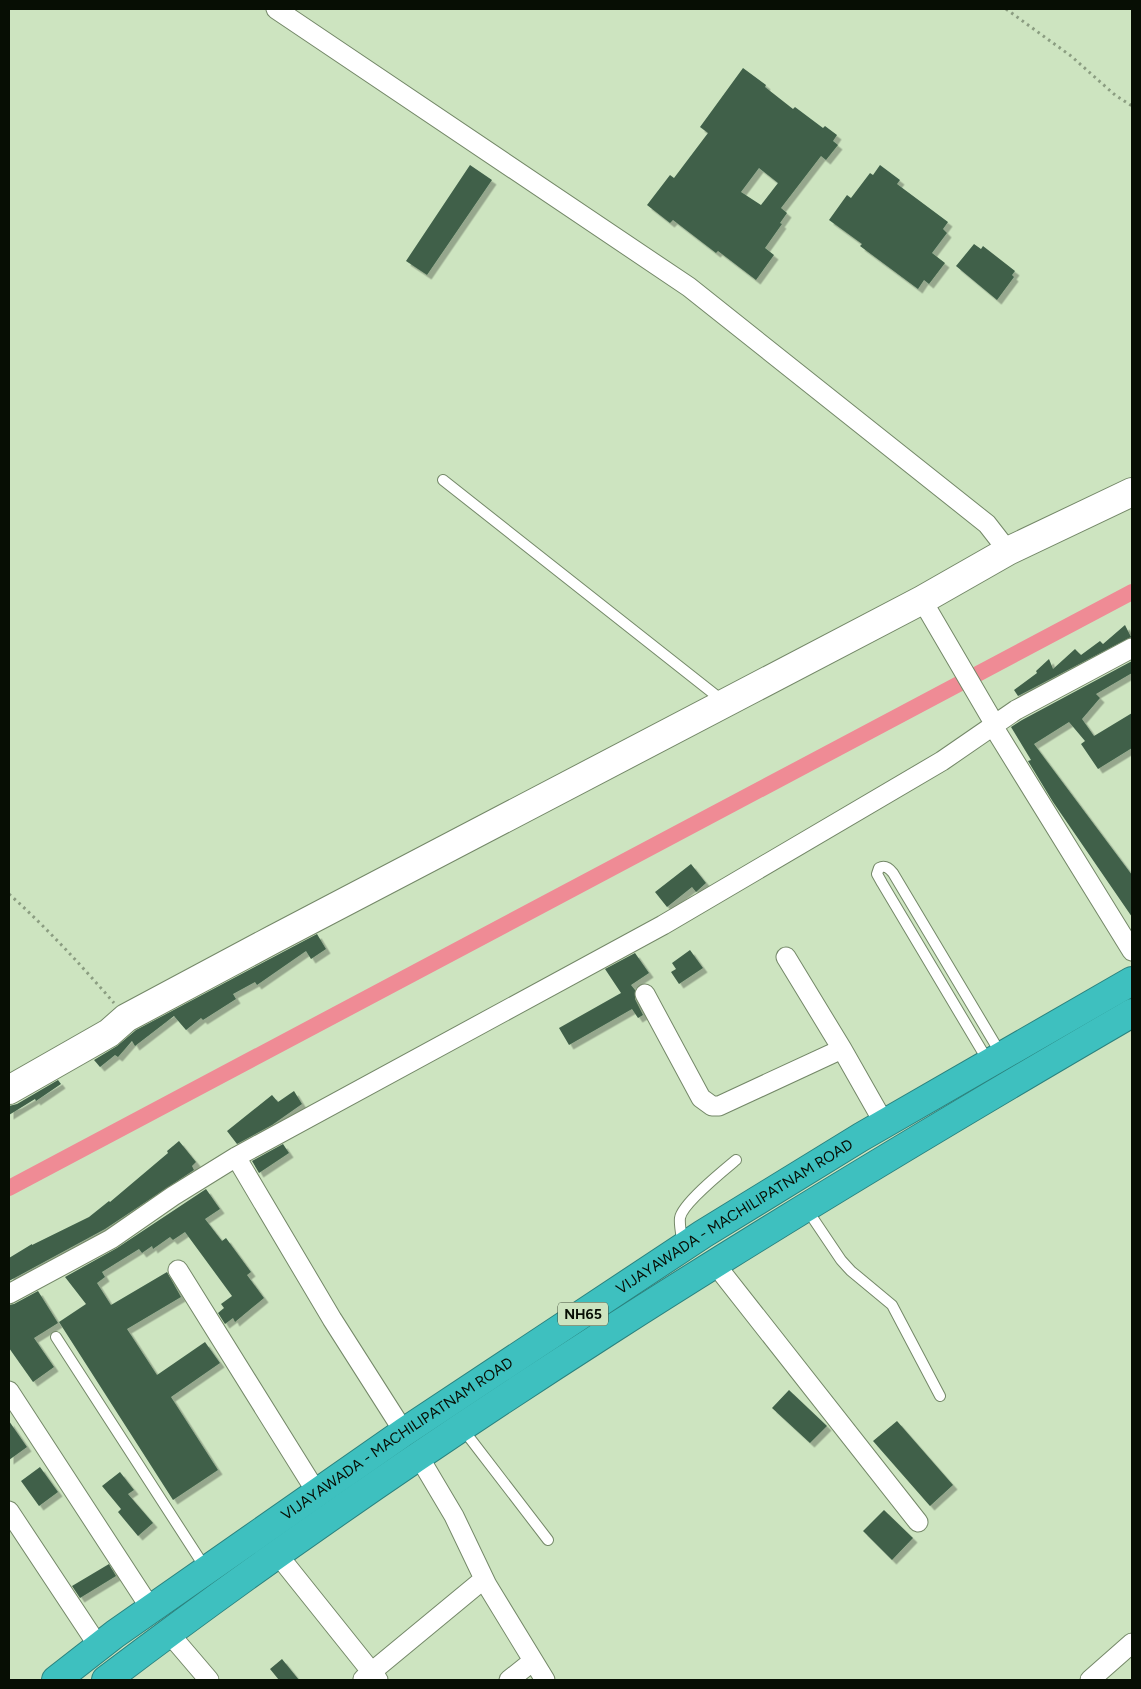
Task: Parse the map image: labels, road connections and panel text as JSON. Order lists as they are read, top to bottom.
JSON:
{
  "streets": {
    "highway": ["VIJAYAWADA - MACHILIPATNAM ROAD", "NH65"]
  }
}
